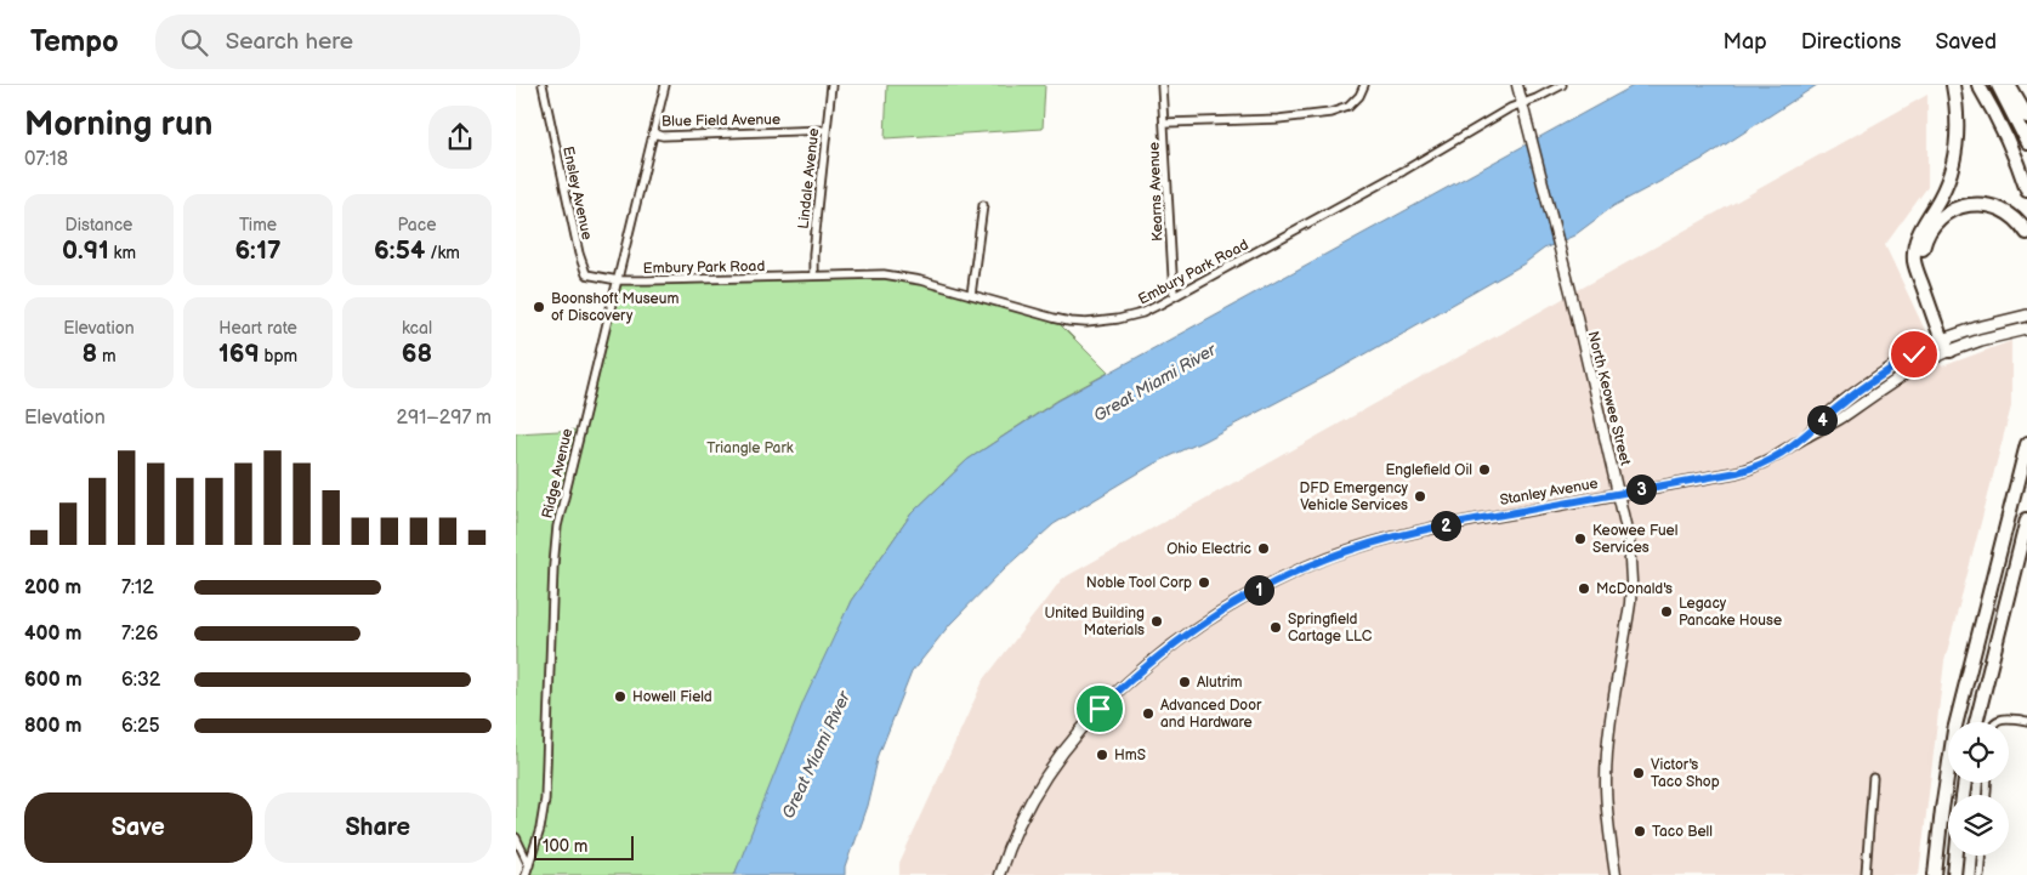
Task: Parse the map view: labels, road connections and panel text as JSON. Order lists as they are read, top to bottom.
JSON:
{
  "streets": {
    "main road": ["North Keowee Street", "Stanley Avenue"],
    "street": [
      "Blue Field Avenue",
      "Lindale Avenue",
      "Kearns Avenue",
      "Ensley Avenue",
      "Embury Park Road",
      "Ridge Avenue"
    ]
  },
  "crossings": [
    ["Blue Field Avenue", "Lindale Avenue"],
    ["Blue Field Avenue", "Ridge Avenue"],
    ["Lindale Avenue", "Embury Park Road"],
    ["Kearns Avenue", "Embury Park Road"],
    ["Ensley Avenue", "Embury Park Road"],
    ["Ensley Avenue", "Ridge Avenue"],
    ["Embury Park Road", "North Keowee Street"],
    ["Embury Park Road", "Ridge Avenue"],
    ["North Keowee Street", "Stanley Avenue"]
  ],
  "water": ["Great Miami River"],
  "parks": ["Triangle Park"],
  "places": [
    "Boonshoft Museum of Discovery",
    "Englefield Oil",
    "DFD Emergency Vehicle Services",
    "Keowee Fuel Services",
    "Ohio Electric",
    "Noble Tool Corp",
    "McDonald's",
    "Legacy Pancake House",
    "United Building Materials",
    "Springfield Cartage LLC",
    "Alutrim",
    "Howell Field",
    "Advanced Door and Hardware",
    "HmS",
    "Victor's Taco Shop",
    "Taco Bell"
  ],
  "scale_bar": "100 m",
  "page": {
    "header": "Tempo",
    "search": "Search here",
    "nav": ["Map", "Directions", "Saved"],
    "heading": ["Morning run", "07:18"],
    "stats": [
      ["Distance", "0.91 km"],
      ["Time", "6:17"],
      ["Pace", "6:54 /km"],
      ["Elevation", "8 m"],
      ["Heart rate", "169 bpm"],
      ["kcal", "68"]
    ],
    "chart": ["Elevation", "291–297 m"],
    "pins": [
      "4",
      "3",
      "2",
      "1"
    ],
    "list": [
      {
        "name": "200 m",
        "note": "7:12"
      },
      {
        "name": "400 m",
        "note": "7:26"
      },
      {
        "name": "600 m",
        "note": "6:32"
      },
      {
        "name": "800 m",
        "note": "6:25"
      }
    ],
    "buttons": ["Save", "Share"],
    "scale": "100 m"
  }
}
